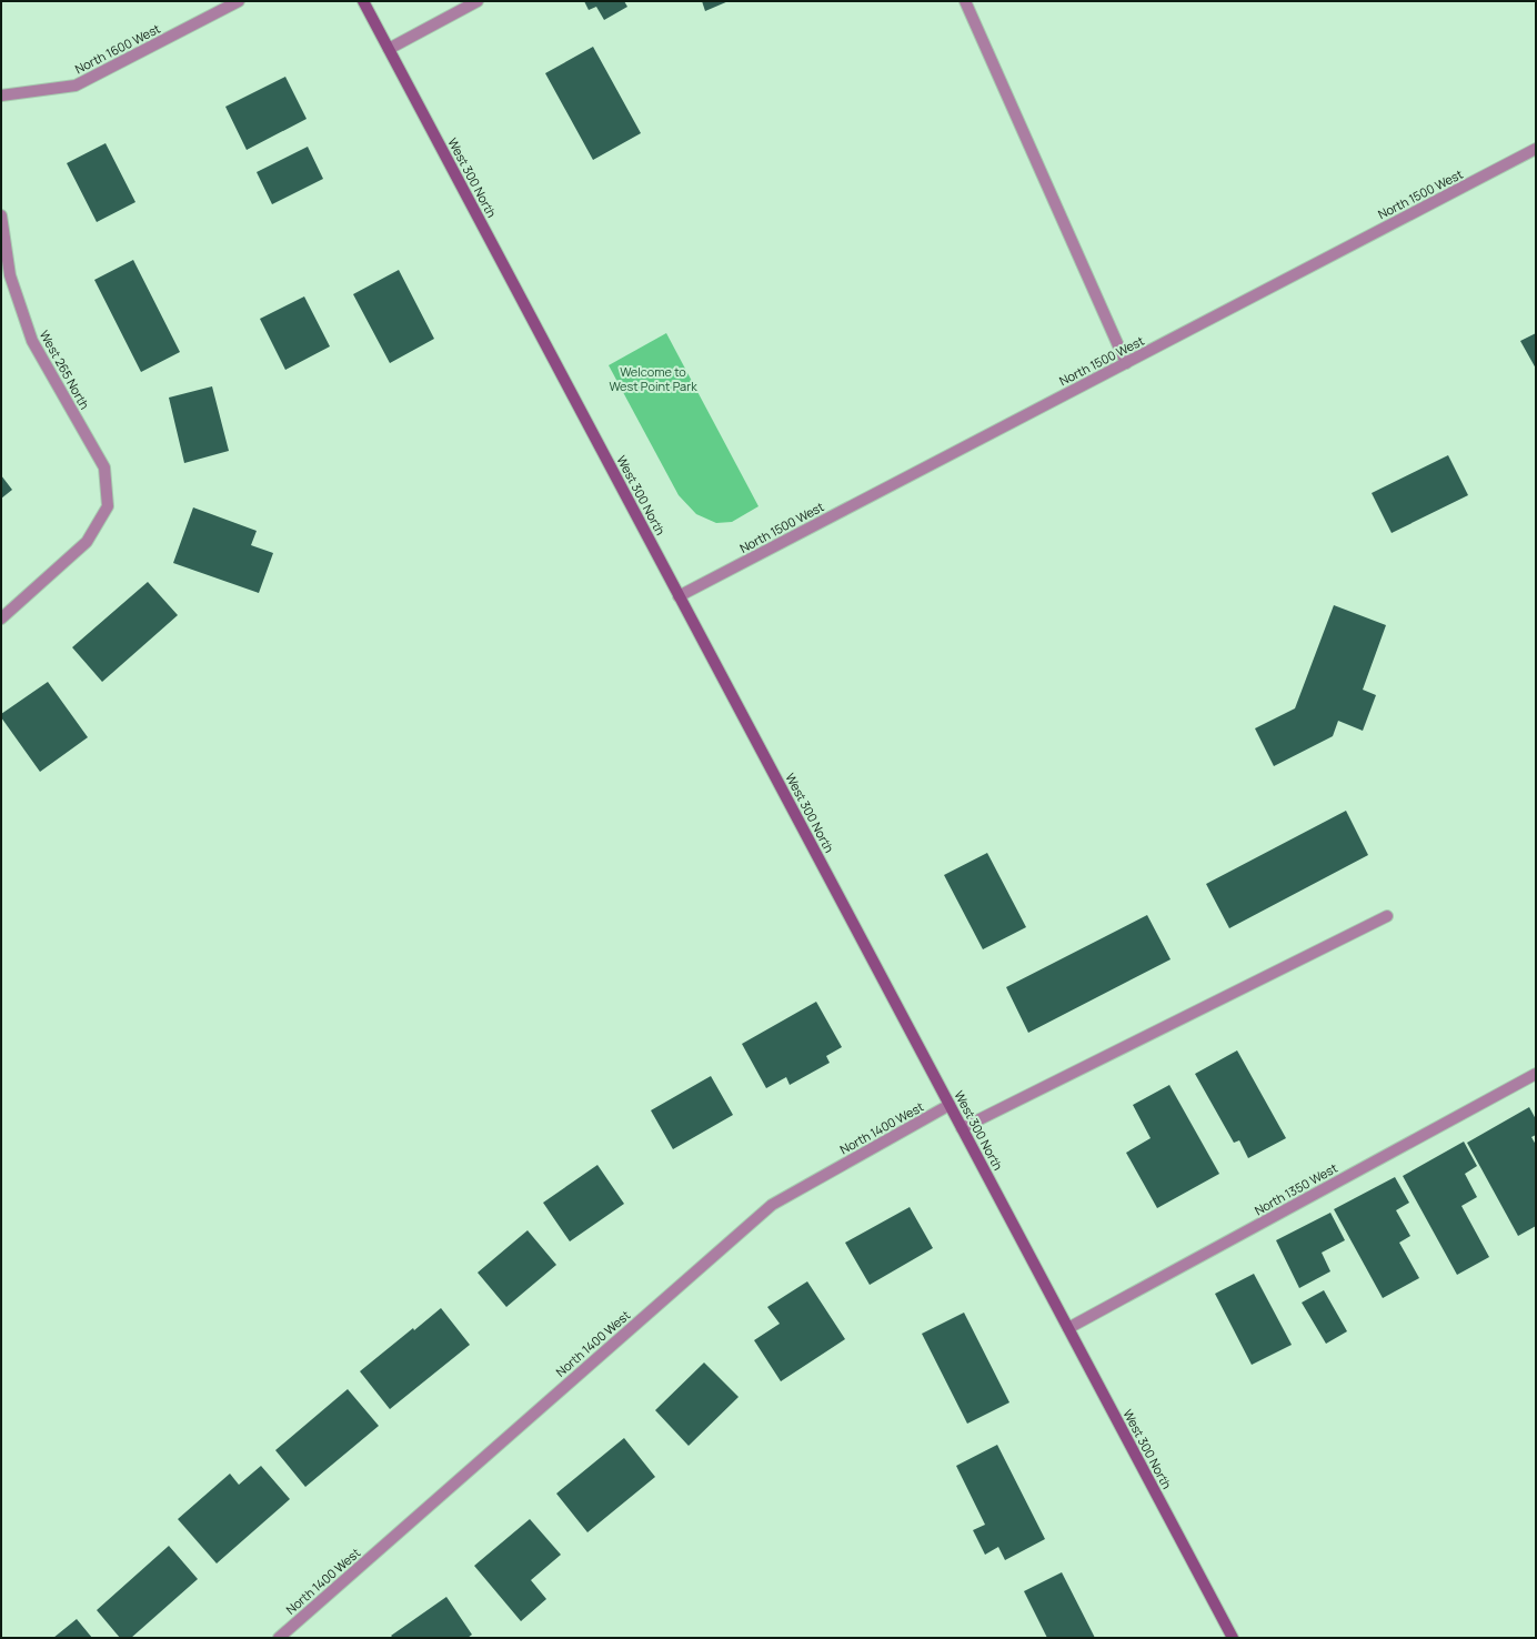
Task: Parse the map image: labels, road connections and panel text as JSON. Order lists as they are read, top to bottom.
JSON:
{
  "streets": {
    "main road": ["West 300 North"],
    "street": [
      "North 1600 West",
      "North 1500 West",
      "West 265 North",
      "North 1400 West",
      "North 1350 West"
    ]
  },
  "crossings": [
    ["West 300 North", "North 1500 West"],
    ["West 300 North", "North 1400 West"],
    ["West 300 North", "North 1350 West"]
  ],
  "parks": ["Welcome to West Point Park"]
}
